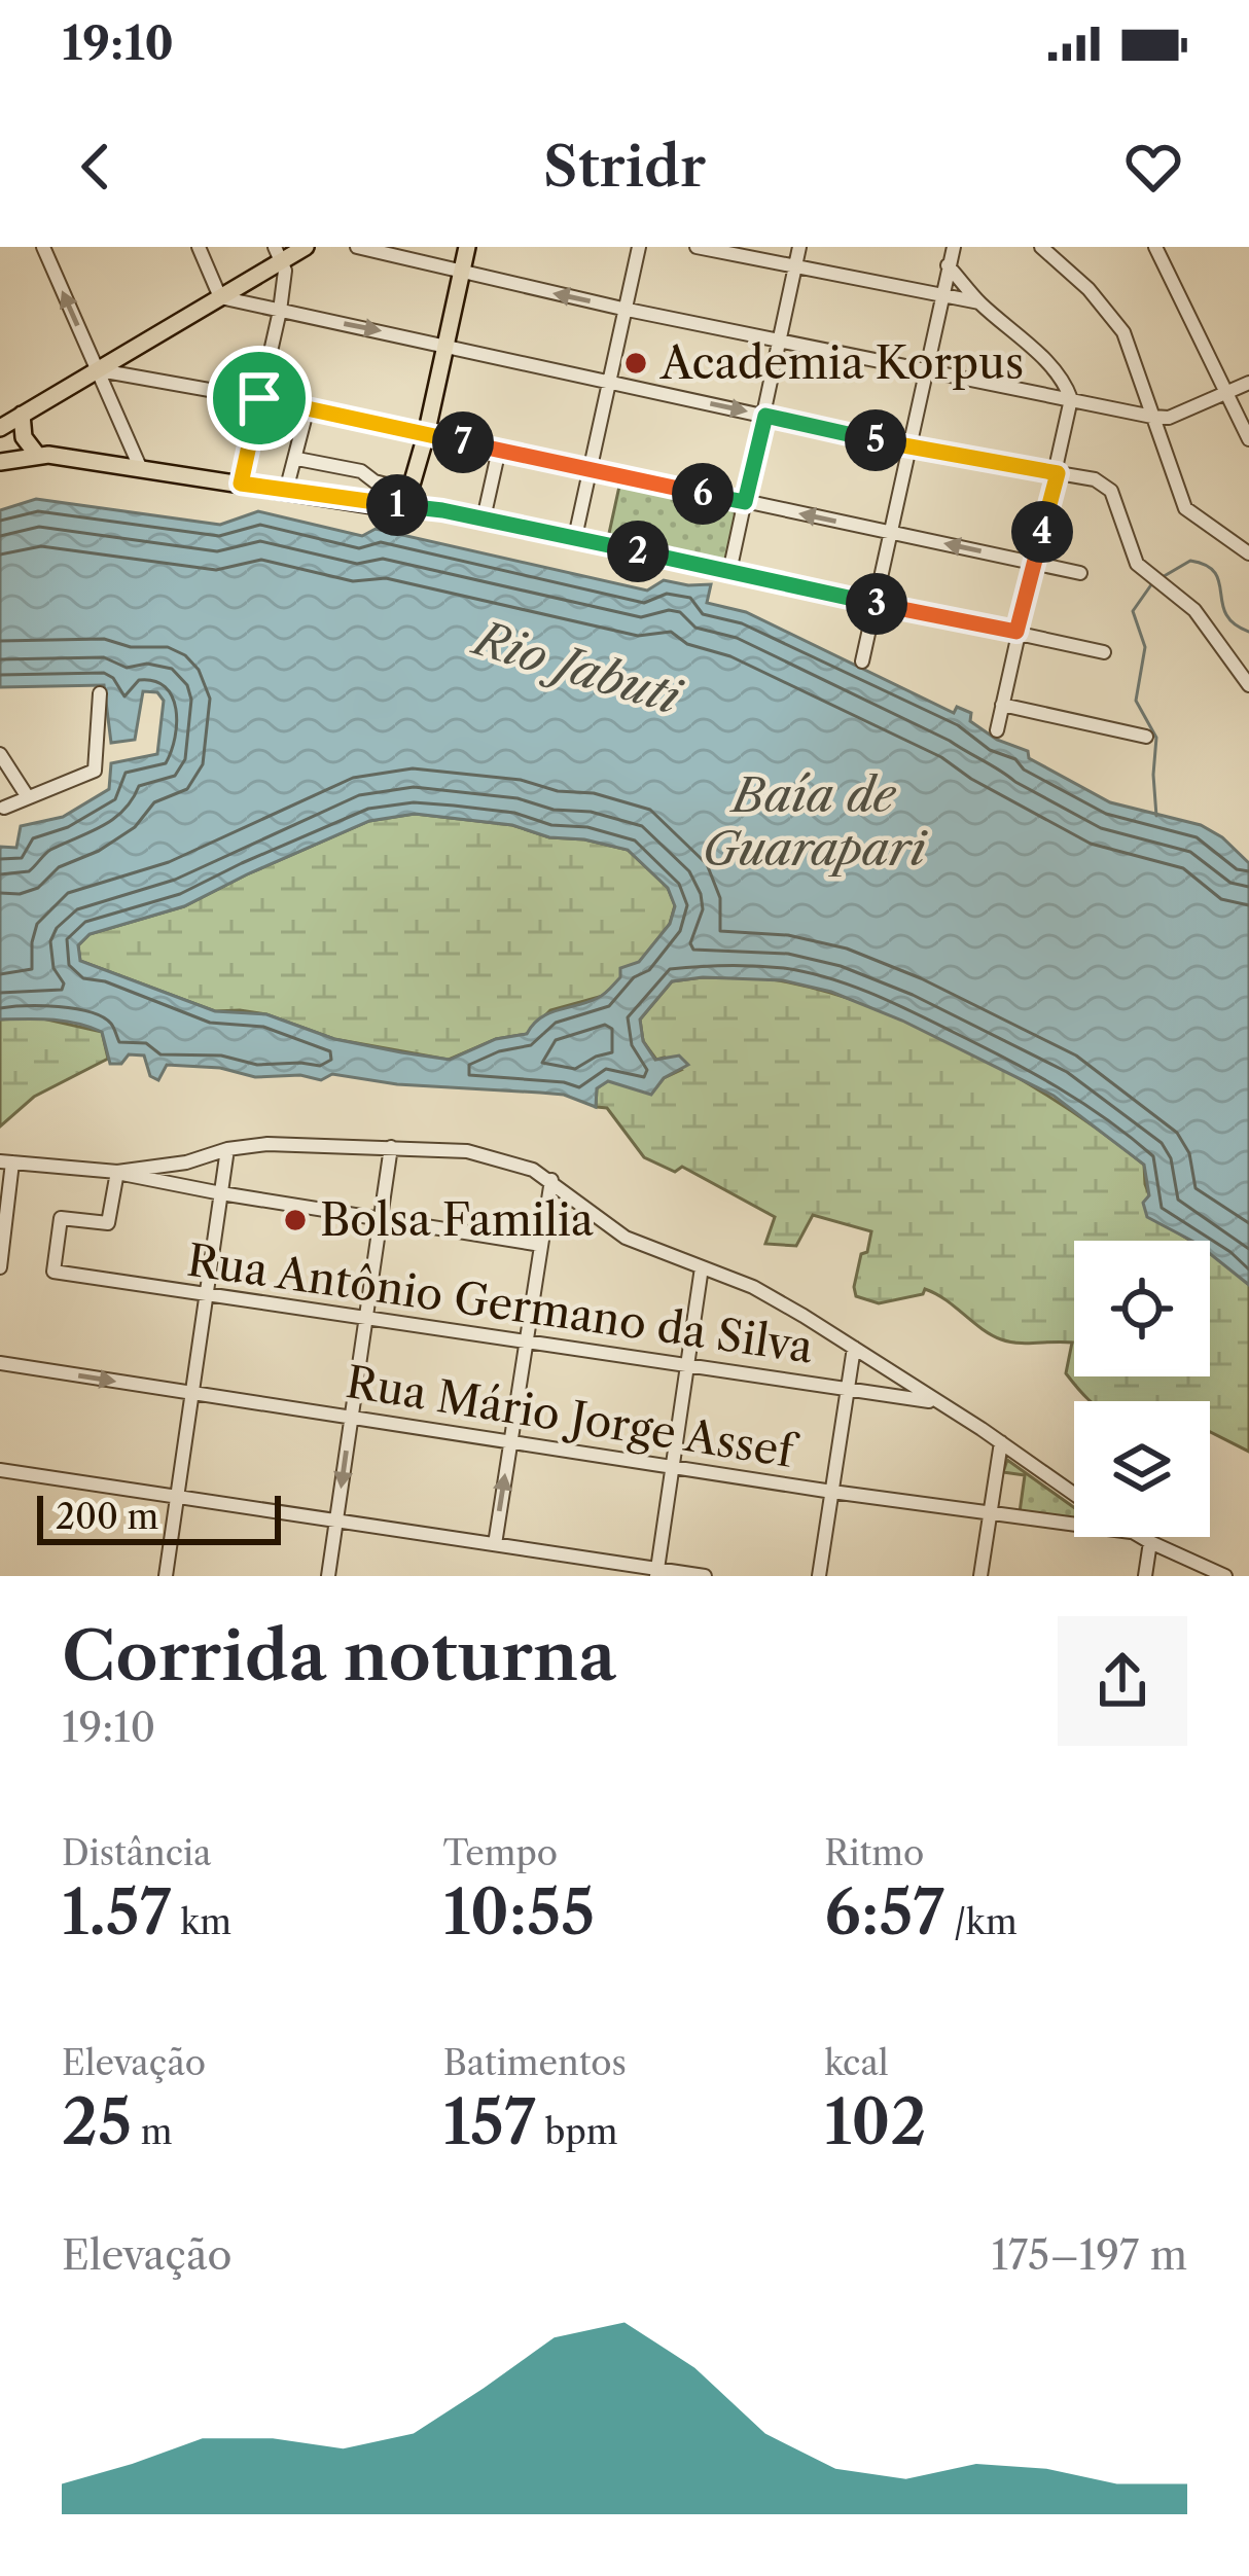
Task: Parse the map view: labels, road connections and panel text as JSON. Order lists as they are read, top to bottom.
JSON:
{
  "streets": {
    "street": ["Rua Antônio Germano da Silva", "Rua Mário Jorge Assef"]
  },
  "water": ["Rio Jabuti", "Baía de Guarapari"],
  "places": ["Academia Korpus", "Bolsa Familia"],
  "scale_bar": "200 m",
  "page": {
    "status": "19:10",
    "header": "Stridr",
    "pins": [
      "5",
      "7",
      "6",
      "1",
      "4",
      "2",
      "3"
    ],
    "scale": "200 m",
    "heading": ["Corrida noturna", "19:10"],
    "stats": [
      ["Distância", "1.57 km"],
      ["Tempo", "10:55"],
      ["Ritmo", "6:57 /km"],
      ["Elevação", "25 m"],
      ["Batimentos", "157 bpm"],
      ["kcal", "102"]
    ],
    "chart": ["Elevação", "175–197 m"]
  }
}
